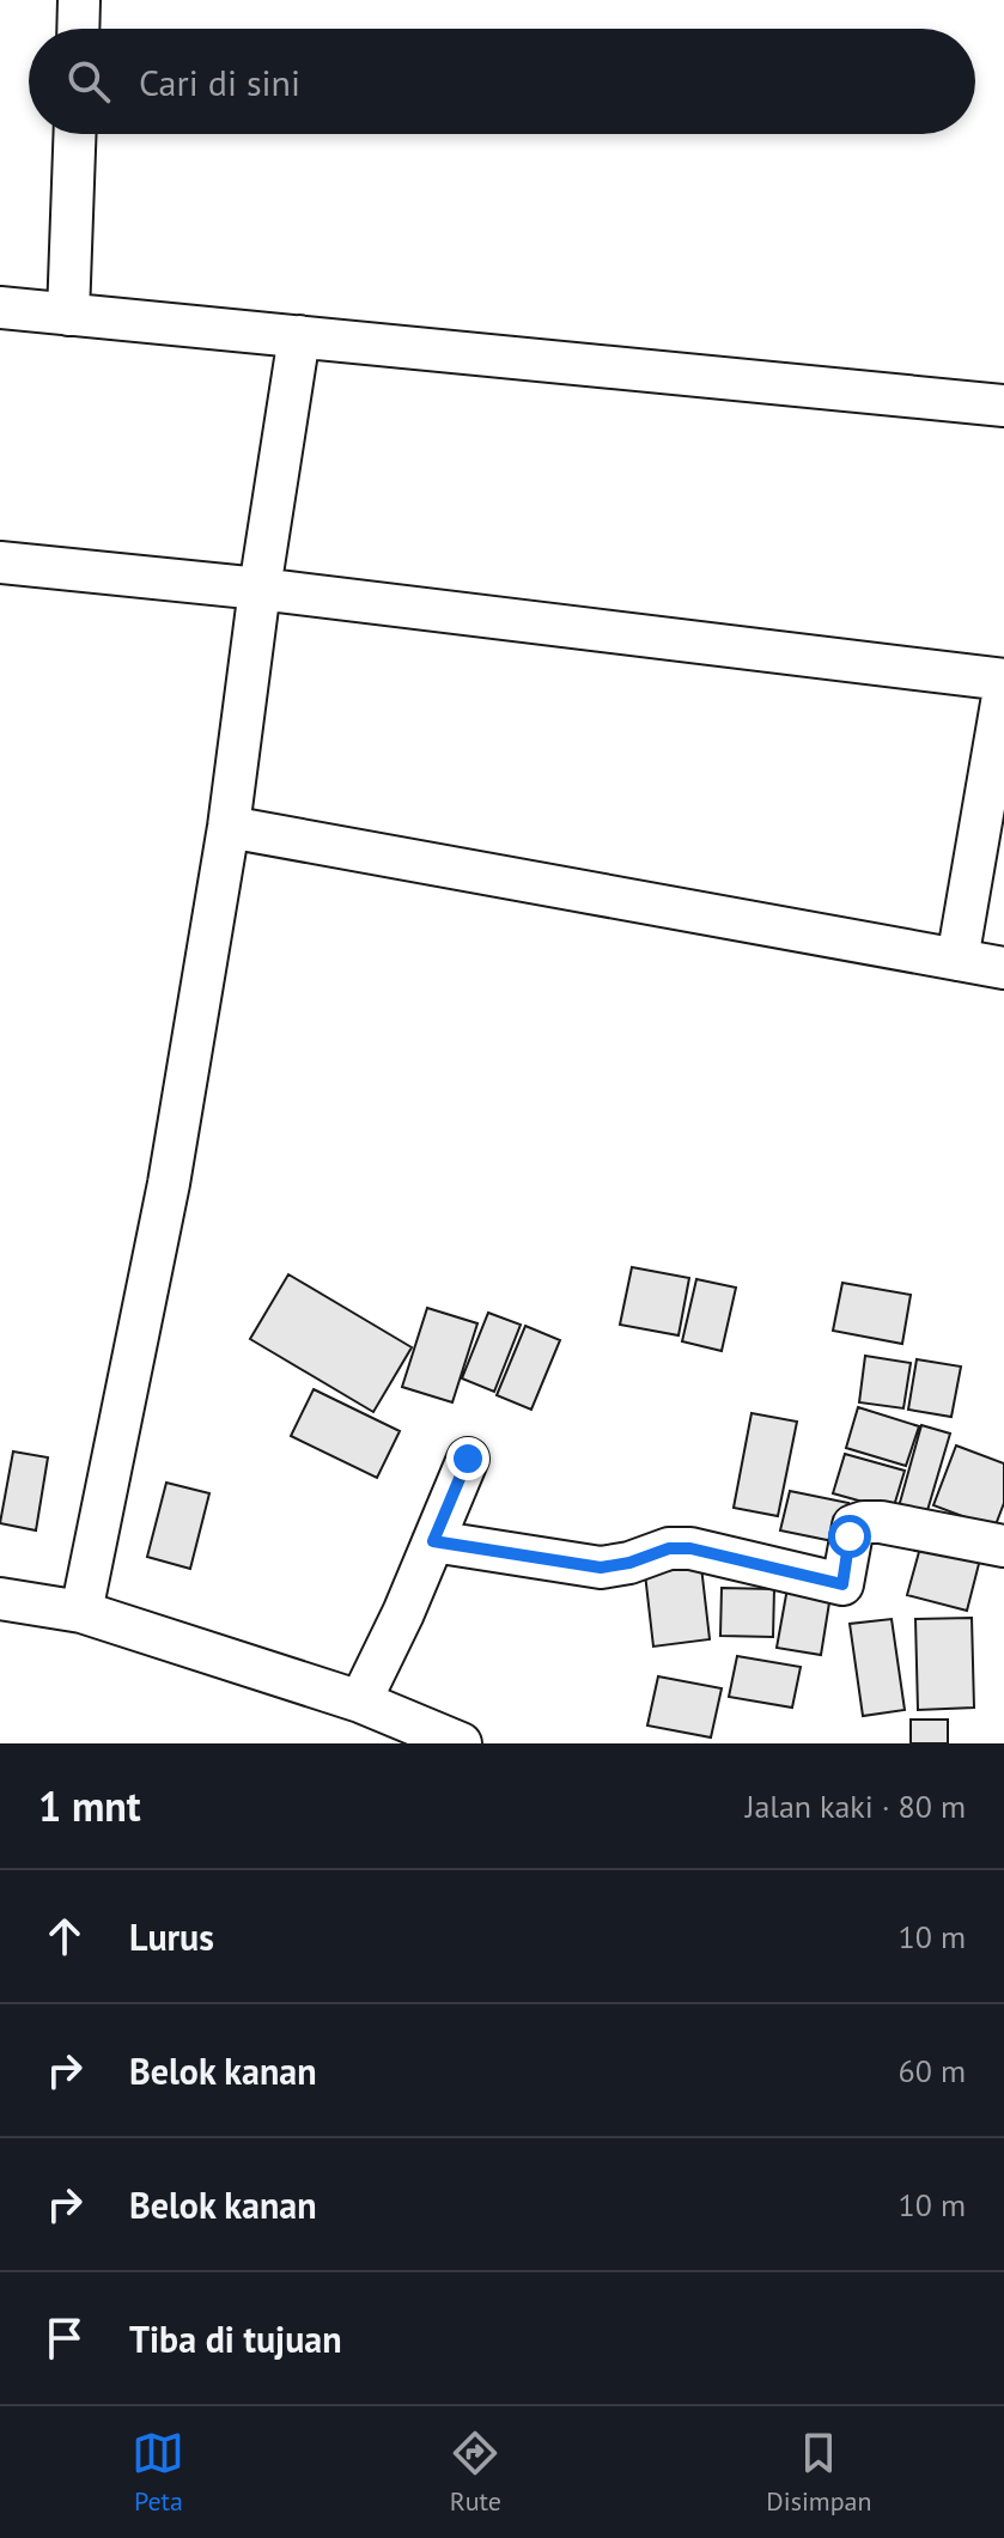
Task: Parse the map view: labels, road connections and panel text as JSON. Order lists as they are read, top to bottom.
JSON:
{
  "page": {
    "search": "Cari di sini",
    "heading": ["1 mnt", "Jalan kaki · 80 m"],
    "list": [
      ["Lurus", "10 m"],
      ["Belok kanan", "60 m"],
      ["Belok kanan", "10 m"],
      "Tiba di tujuan"
    ],
    "nav": ["Peta", "Rute", "Disimpan"]
  }
}
